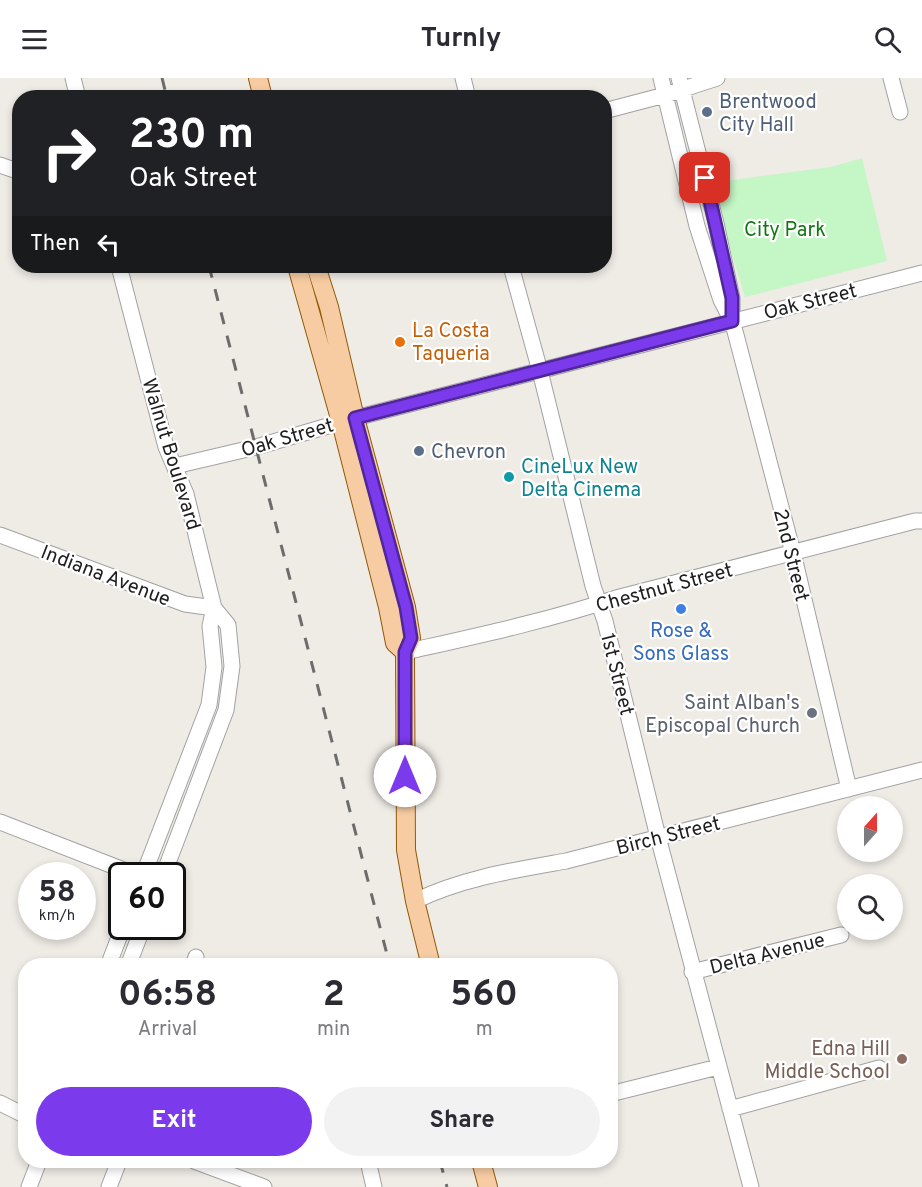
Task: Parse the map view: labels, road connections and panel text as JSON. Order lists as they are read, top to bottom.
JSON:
{
  "streets": {
    "street": [
      "Oak Street",
      "Walnut Boulevard",
      "2nd Street",
      "Indiana Avenue",
      "Chestnut Street",
      "1st Street",
      "Birch Street",
      "Delta Avenue"
    ]
  },
  "crossings": [
    ["Oak Street", "Walnut Boulevard"],
    ["Oak Street", "2nd Street"],
    ["Oak Street", "1st Street"],
    ["Walnut Boulevard", "Indiana Avenue"],
    ["2nd Street", "Chestnut Street"],
    ["2nd Street", "Birch Street"],
    ["Chestnut Street", "1st Street"],
    ["1st Street", "Birch Street"],
    ["1st Street", "Delta Avenue"]
  ],
  "parks": ["City Park"],
  "places": [
    "Brentwood City Hall",
    "La Costa Taqueria",
    "Chevron",
    "CineLux New Delta Cinema",
    "Rose & Sons Glass",
    "Saint Alban's Episcopal Church",
    "Edna Hill Middle School"
  ],
  "north": "top",
  "page": {
    "header": "Turnly",
    "turn": ["230 m", "Oak Street"],
    "then": "Then",
    "speed": "58 km/h",
    "limit": "60",
    "eta": [
      "06:58",
      "Arrival",
      "2",
      "min",
      "560",
      "m"
    ],
    "buttons": ["Exit", "Share"]
  }
}
